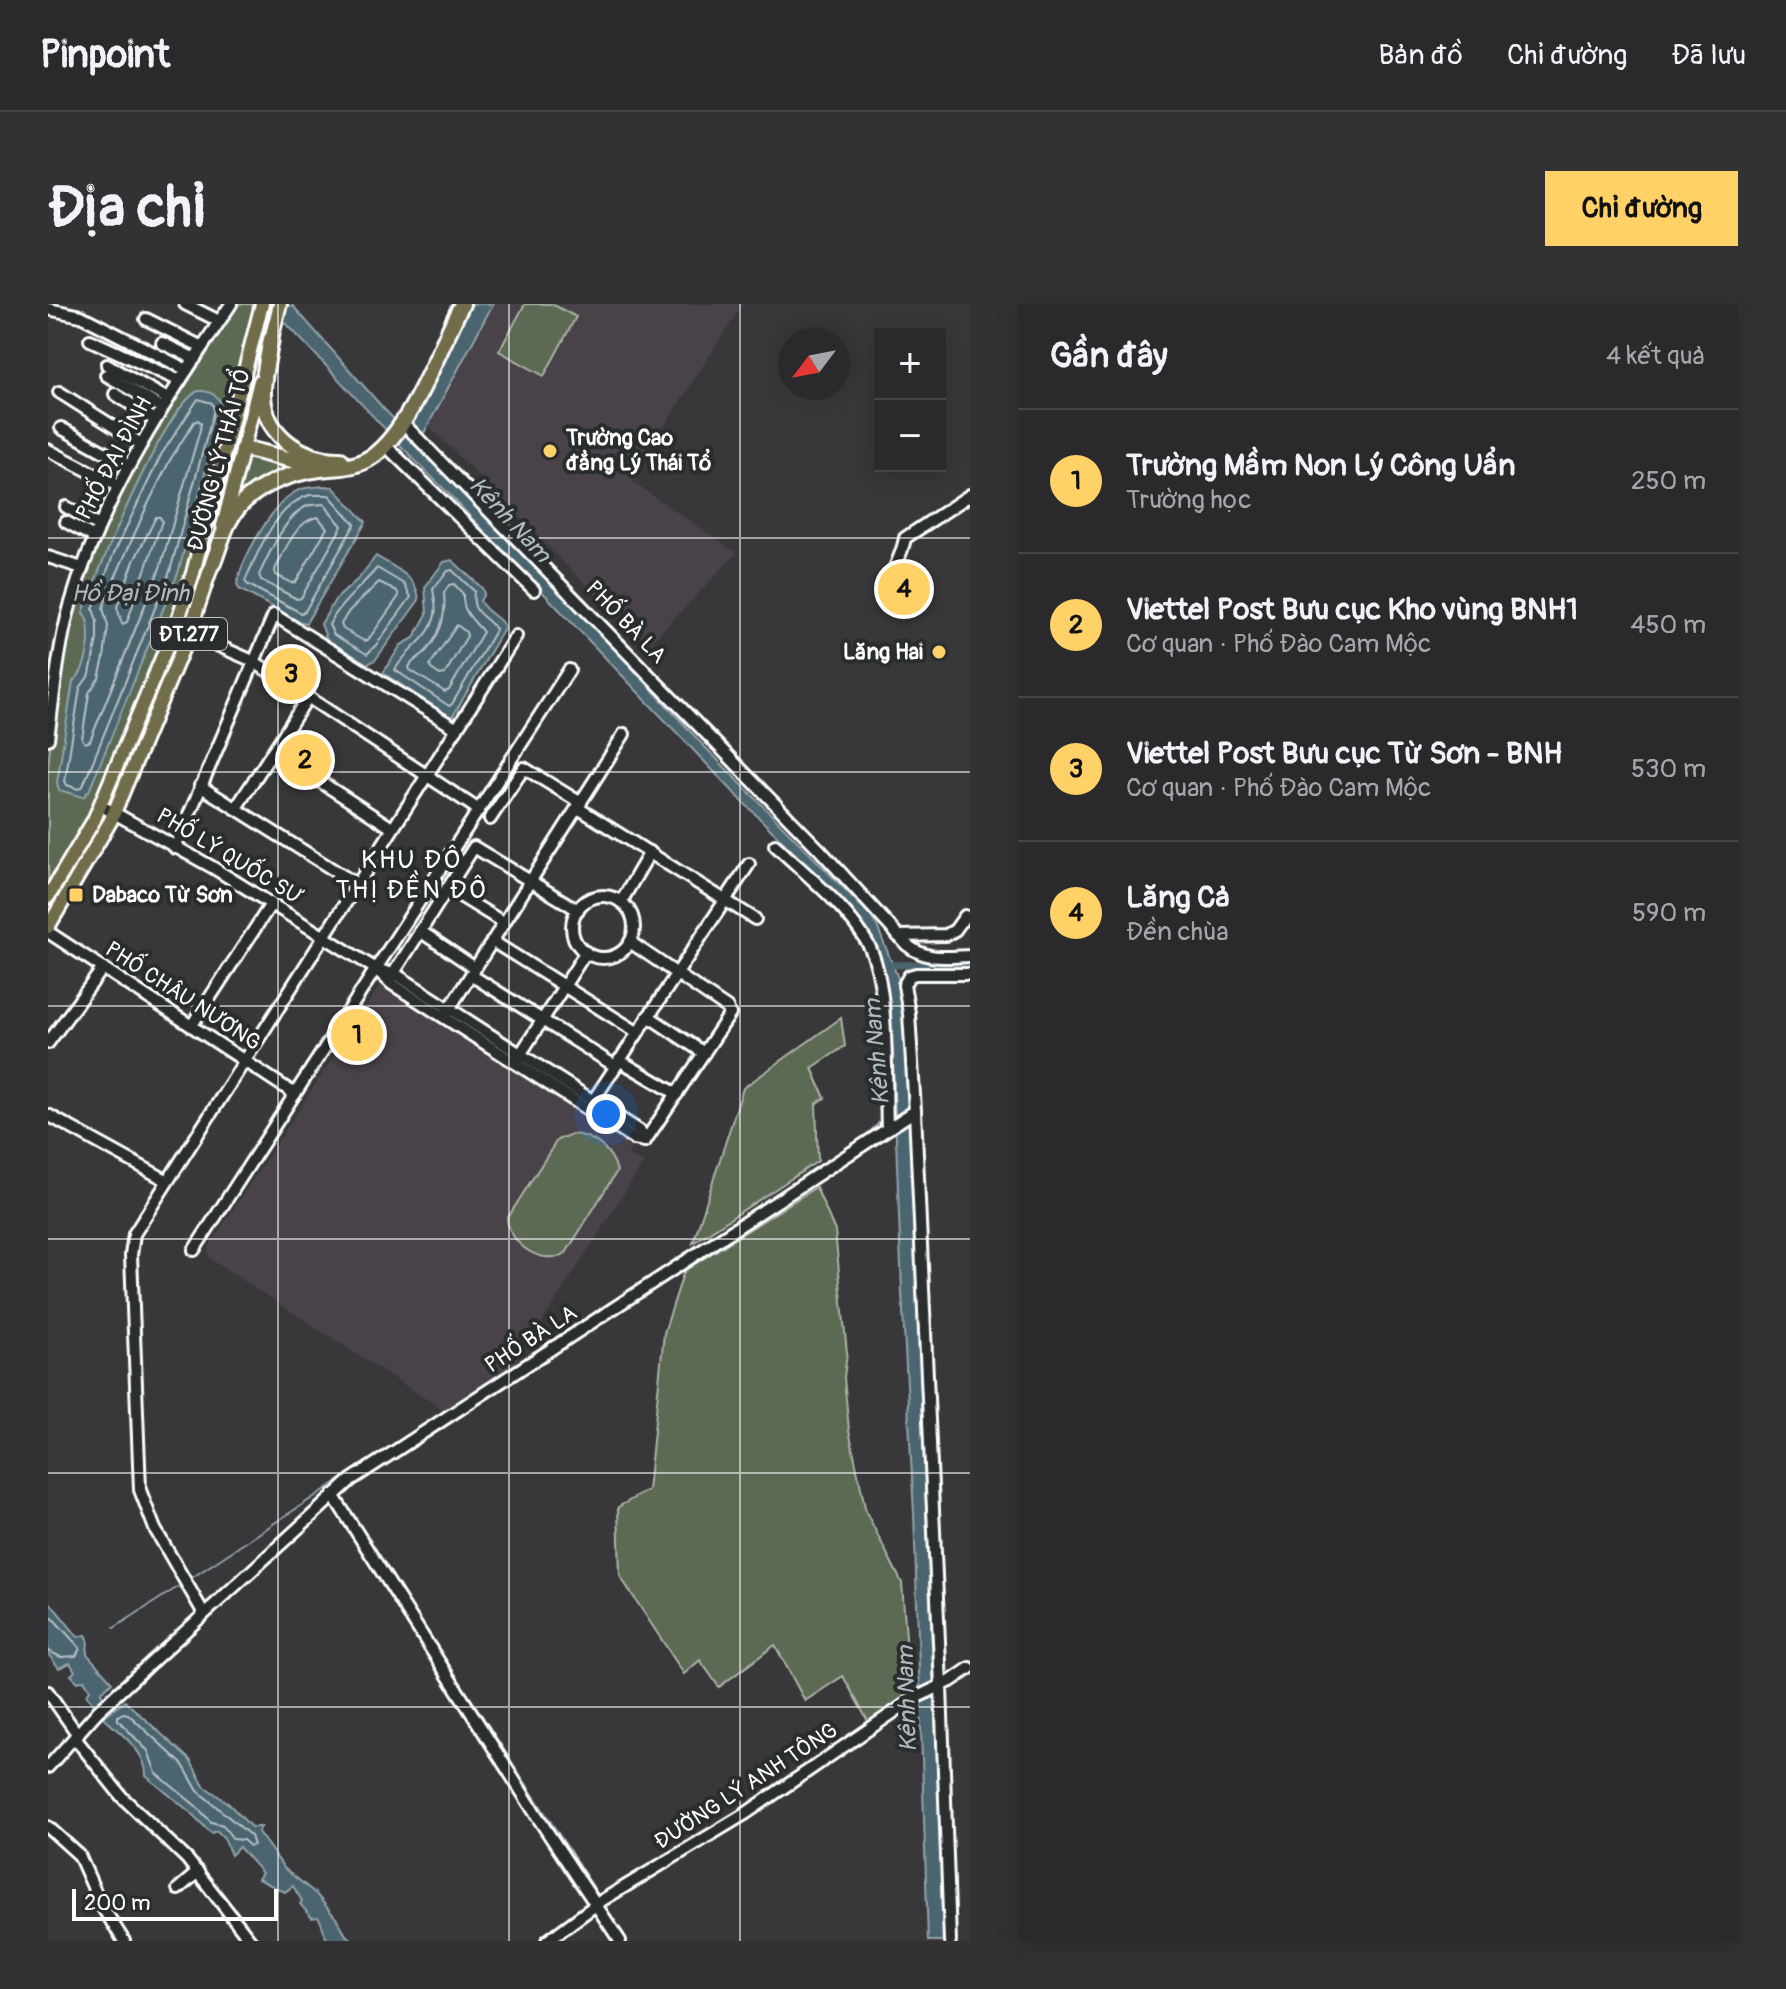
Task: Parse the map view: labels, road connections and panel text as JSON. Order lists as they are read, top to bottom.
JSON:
{
  "streets": {
    "main road": ["ĐƯỜNG LÝ THÁI TỔ", "ĐT.277"],
    "street": [
      "PHỐ ĐẠI ĐÌNH",
      "PHỐ BÀ LA",
      "PHỐ LÝ QUỐC SƯ",
      "PHỐ CHÂU NƯƠNG",
      "ĐƯỜNG LÝ ANH TÔNG"
    ]
  },
  "crossings": [
    ["ĐƯỜNG LÝ THÁI TỔ", "PHỐ LÝ QUỐC SƯ"],
    ["ĐƯỜNG LÝ THÁI TỔ", "PHỐ CHÂU NƯƠNG"]
  ],
  "districts": ["KHU ĐÔ THỊ ĐỀN ĐÔ"],
  "water": ["Kênh Nam", "Hồ Đại Đình"],
  "places": {
    "other": ["Trường Cao đẳng Lý Thái Tổ", "Lăng Hai"],
    "transit": ["Dabaco Từ Sơn"]
  },
  "scale_bar": "200 m",
  "north": "bottom left",
  "page": {
    "header": "Pinpoint",
    "nav": ["Bản đồ", "Chỉ đường", "Đã lưu"],
    "buttons": "Chỉ đường",
    "title": "Địa chỉ",
    "heading": ["Gần đây", "4 kết quả"],
    "map_buttons": ["+", "−"],
    "list": [
      {
        "mark": "1",
        "name": "Trường Mầm Non Lý Công Uẩn",
        "note": "Trường học",
        "value": "250 m"
      },
      {
        "mark": "2",
        "name": "Viettel Post Bưu cục Kho vùng BNH1",
        "note": "Cơ quan · Phố Đào Cam Mộc",
        "value": "450 m"
      },
      {
        "mark": "3",
        "name": "Viettel Post Bưu cục Từ Sơn - BNH",
        "note": "Cơ quan · Phố Đào Cam Mộc",
        "value": "530 m"
      },
      {
        "mark": "4",
        "name": "Lăng Cả",
        "note": "Đền chùa",
        "value": "590 m"
      }
    ],
    "pins": [
      "4",
      "3",
      "2",
      "1"
    ],
    "scale": "200 m"
  }
}
